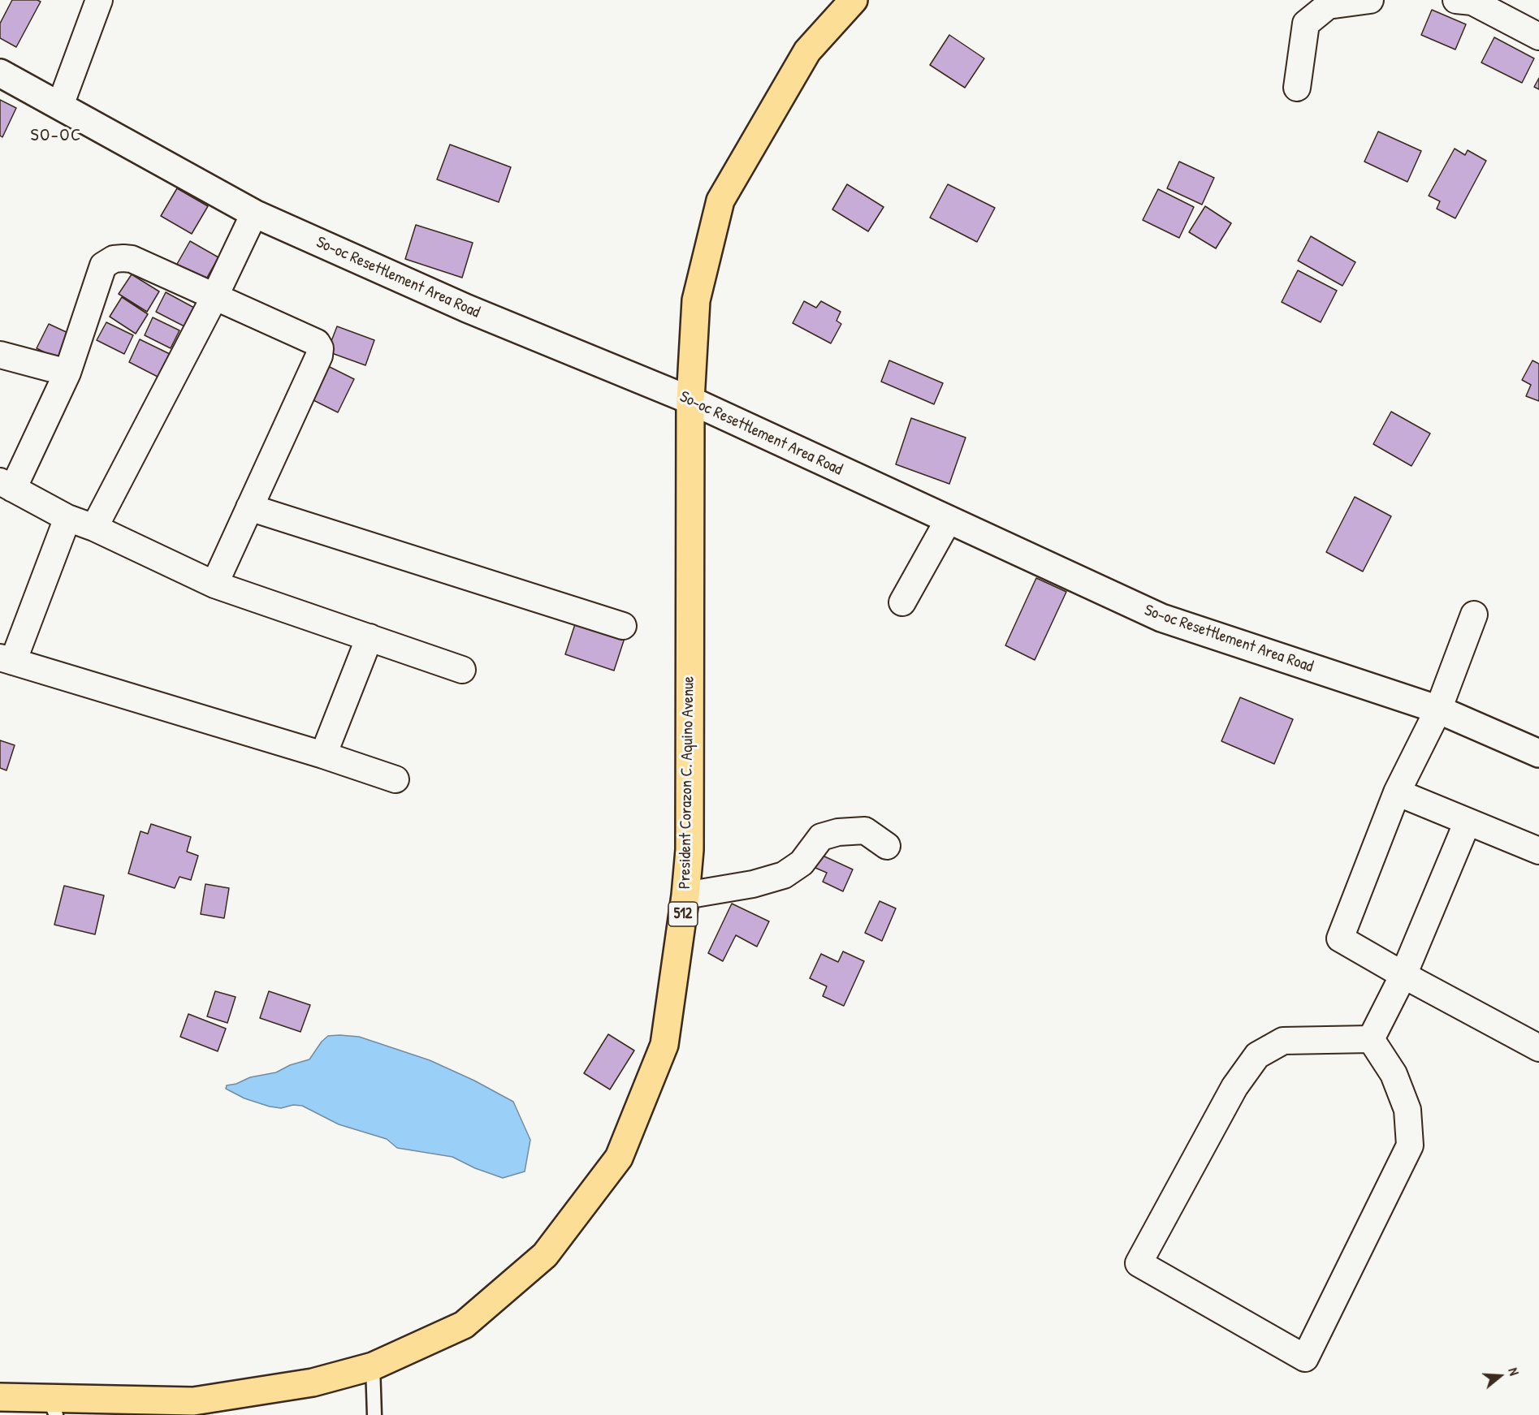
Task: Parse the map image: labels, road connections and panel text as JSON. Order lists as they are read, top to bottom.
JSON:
{
  "streets": {
    "main road": ["President Corazon C. Aquino Avenue", "512"],
    "street": ["So-oc Resettlement Area Road"]
  },
  "crossings": [
    ["So-oc Resettlement Area Road", "President Corazon C. Aquino Avenue"]
  ],
  "districts": ["SO-OC"],
  "north": "right"
}
